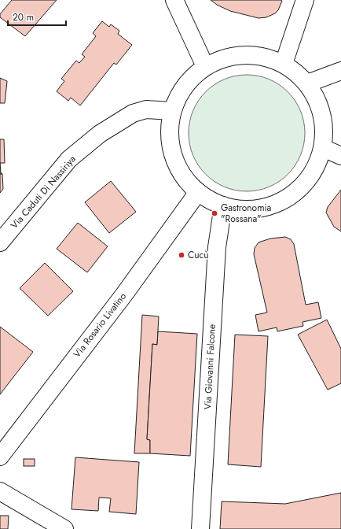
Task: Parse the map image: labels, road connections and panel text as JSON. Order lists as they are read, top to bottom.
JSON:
{
  "streets": {
    "street": ["Via Caduti Di Nassiriya", "Via Rosario Livatino", "Via Giovanni Falcone"]
  },
  "places": ["Gastronomia \"Rossana\"", "Cucù"],
  "scale_bar": "20 m"
}
